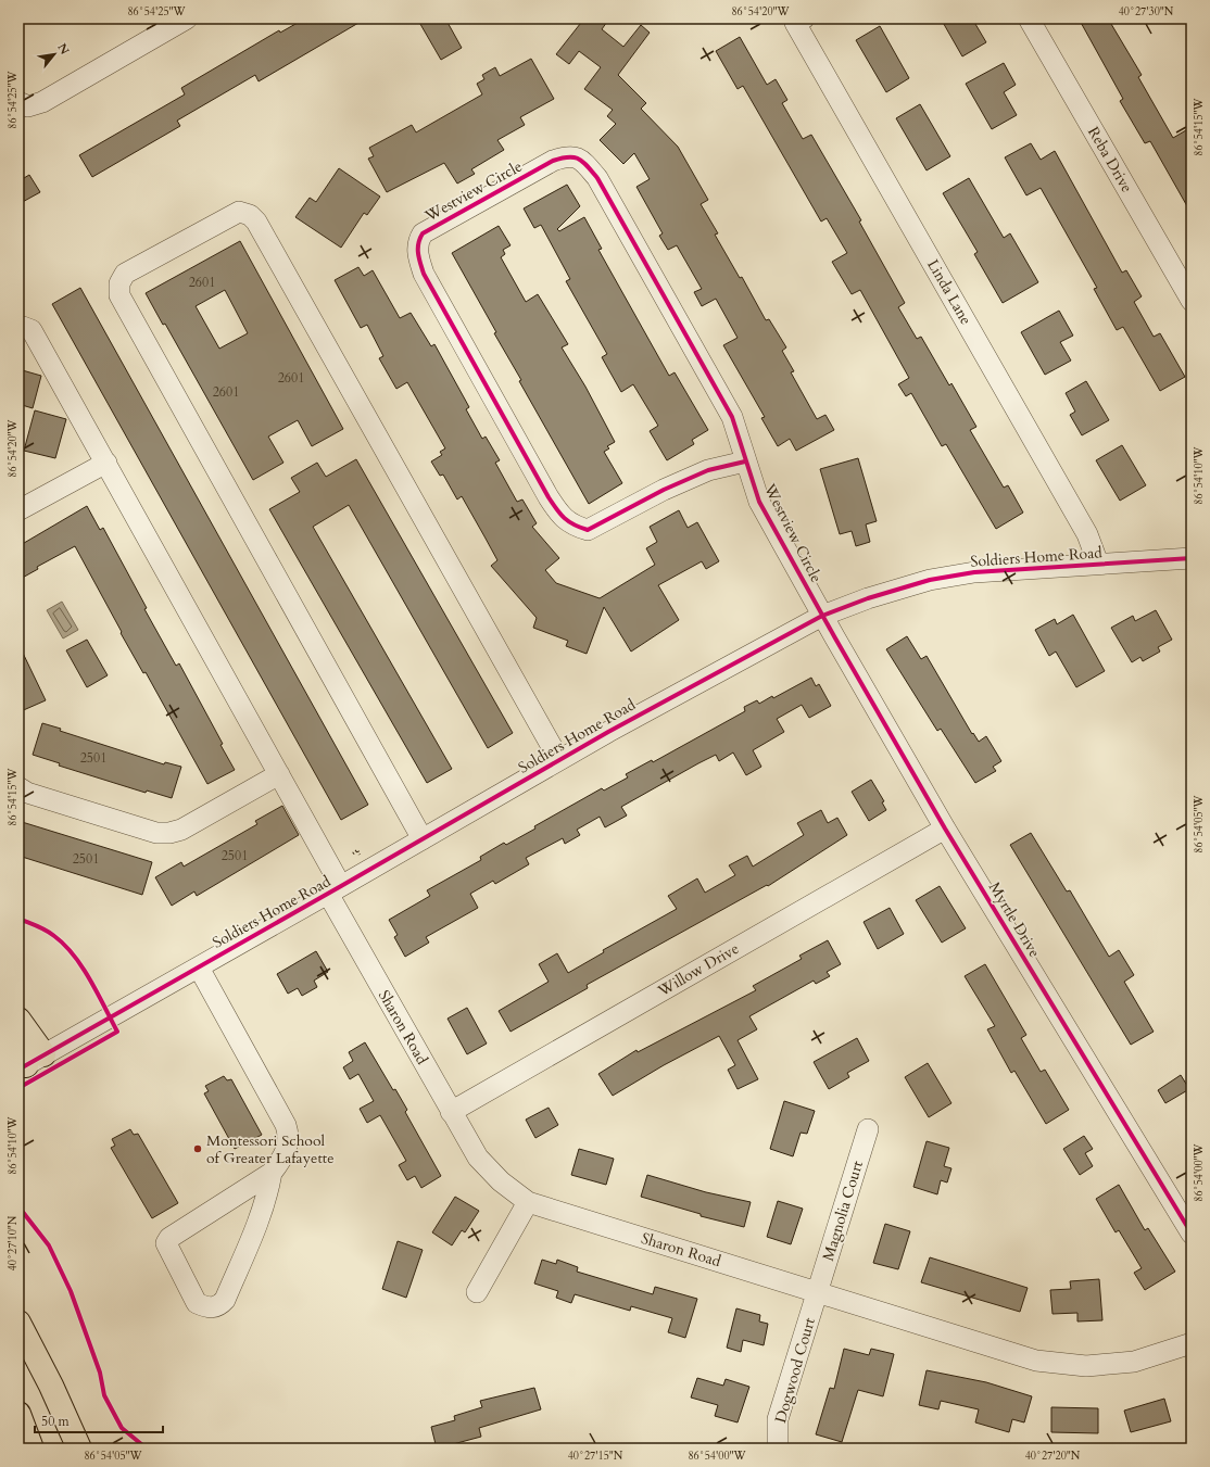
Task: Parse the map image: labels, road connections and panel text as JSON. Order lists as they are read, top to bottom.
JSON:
{
  "streets": {
    "street": [
      "Reba Drive",
      "Westview Circle",
      "Linda Lane",
      "Soldiers Home Road",
      "Myrtle Drive",
      "Willow Drive",
      "Sharon Road",
      "Magnolia Court",
      "Dogwood Court"
    ]
  },
  "crossings": [
    ["Westview Circle", "Soldiers Home Road"],
    ["Westview Circle", "Myrtle Drive"],
    ["Linda Lane", "Soldiers Home Road"],
    ["Soldiers Home Road", "Myrtle Drive"],
    ["Soldiers Home Road", "Sharon Road"],
    ["Myrtle Drive", "Willow Drive"],
    ["Willow Drive", "Sharon Road"],
    ["Sharon Road", "Magnolia Court"],
    ["Sharon Road", "Dogwood Court"],
    ["Magnolia Court", "Dogwood Court"]
  ],
  "places": ["Montessori School of Greater Lafayette"],
  "house_numbers": [
    "2601",
    "2601",
    "2601",
    "2501",
    "2501",
    "2501"
  ],
  "scale_bar": "50 m",
  "north": "top right",
  "coordinates": [
    "86°54'25\"W",
    "86°54'20\"W",
    "40°27'30\"N",
    "86°54'15\"W",
    "86°54'10\"W",
    "86°54'05\"W",
    "86°54'00\"W",
    "40°27'10\"N",
    "40°27'15\"N",
    "40°27'20\"N"
  ]
}
